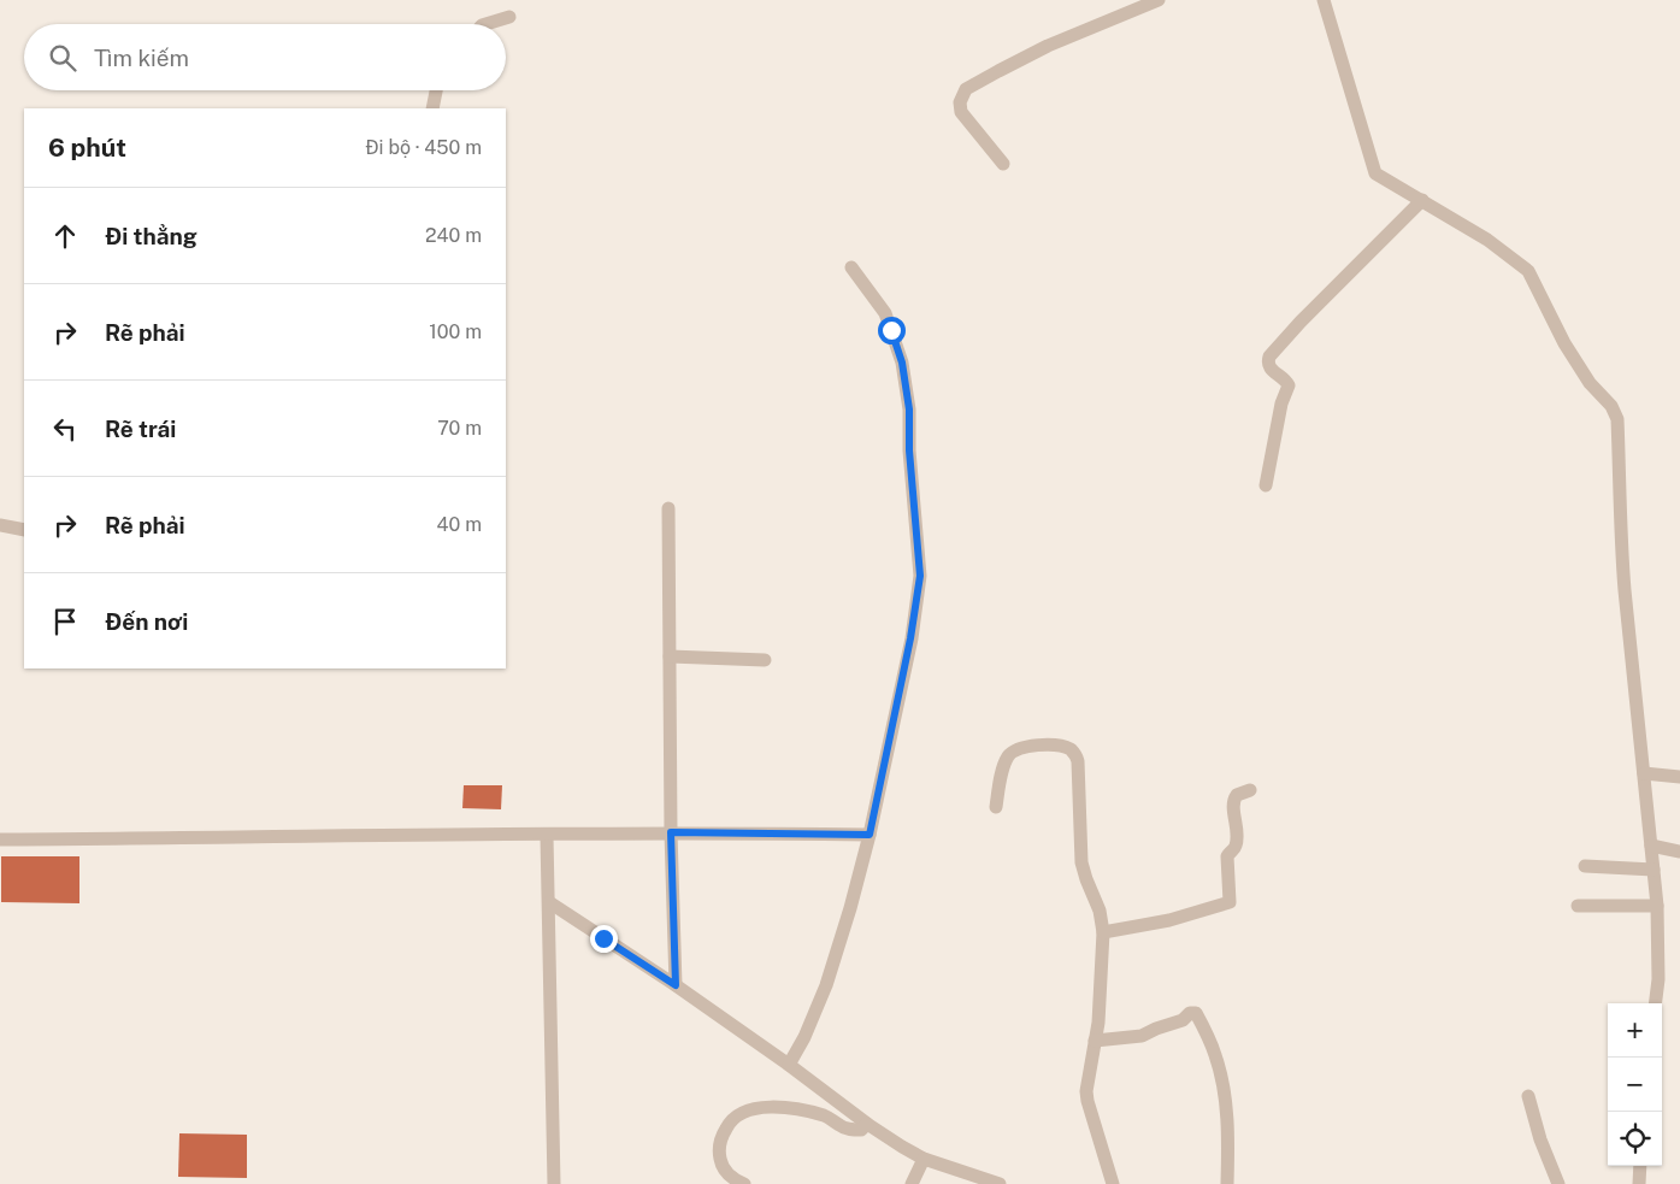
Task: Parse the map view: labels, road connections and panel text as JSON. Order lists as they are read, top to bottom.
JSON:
{
  "page": {
    "search": "Tìm kiếm",
    "heading": ["6 phút", "Đi bộ · 450 m"],
    "list": [
      ["Đi thẳng", "240 m"],
      ["Rẽ phải", "100 m"],
      ["Rẽ trái", "70 m"],
      ["Rẽ phải", "40 m"],
      "Đến nơi"
    ],
    "map_buttons": ["+", "−"]
  }
}
